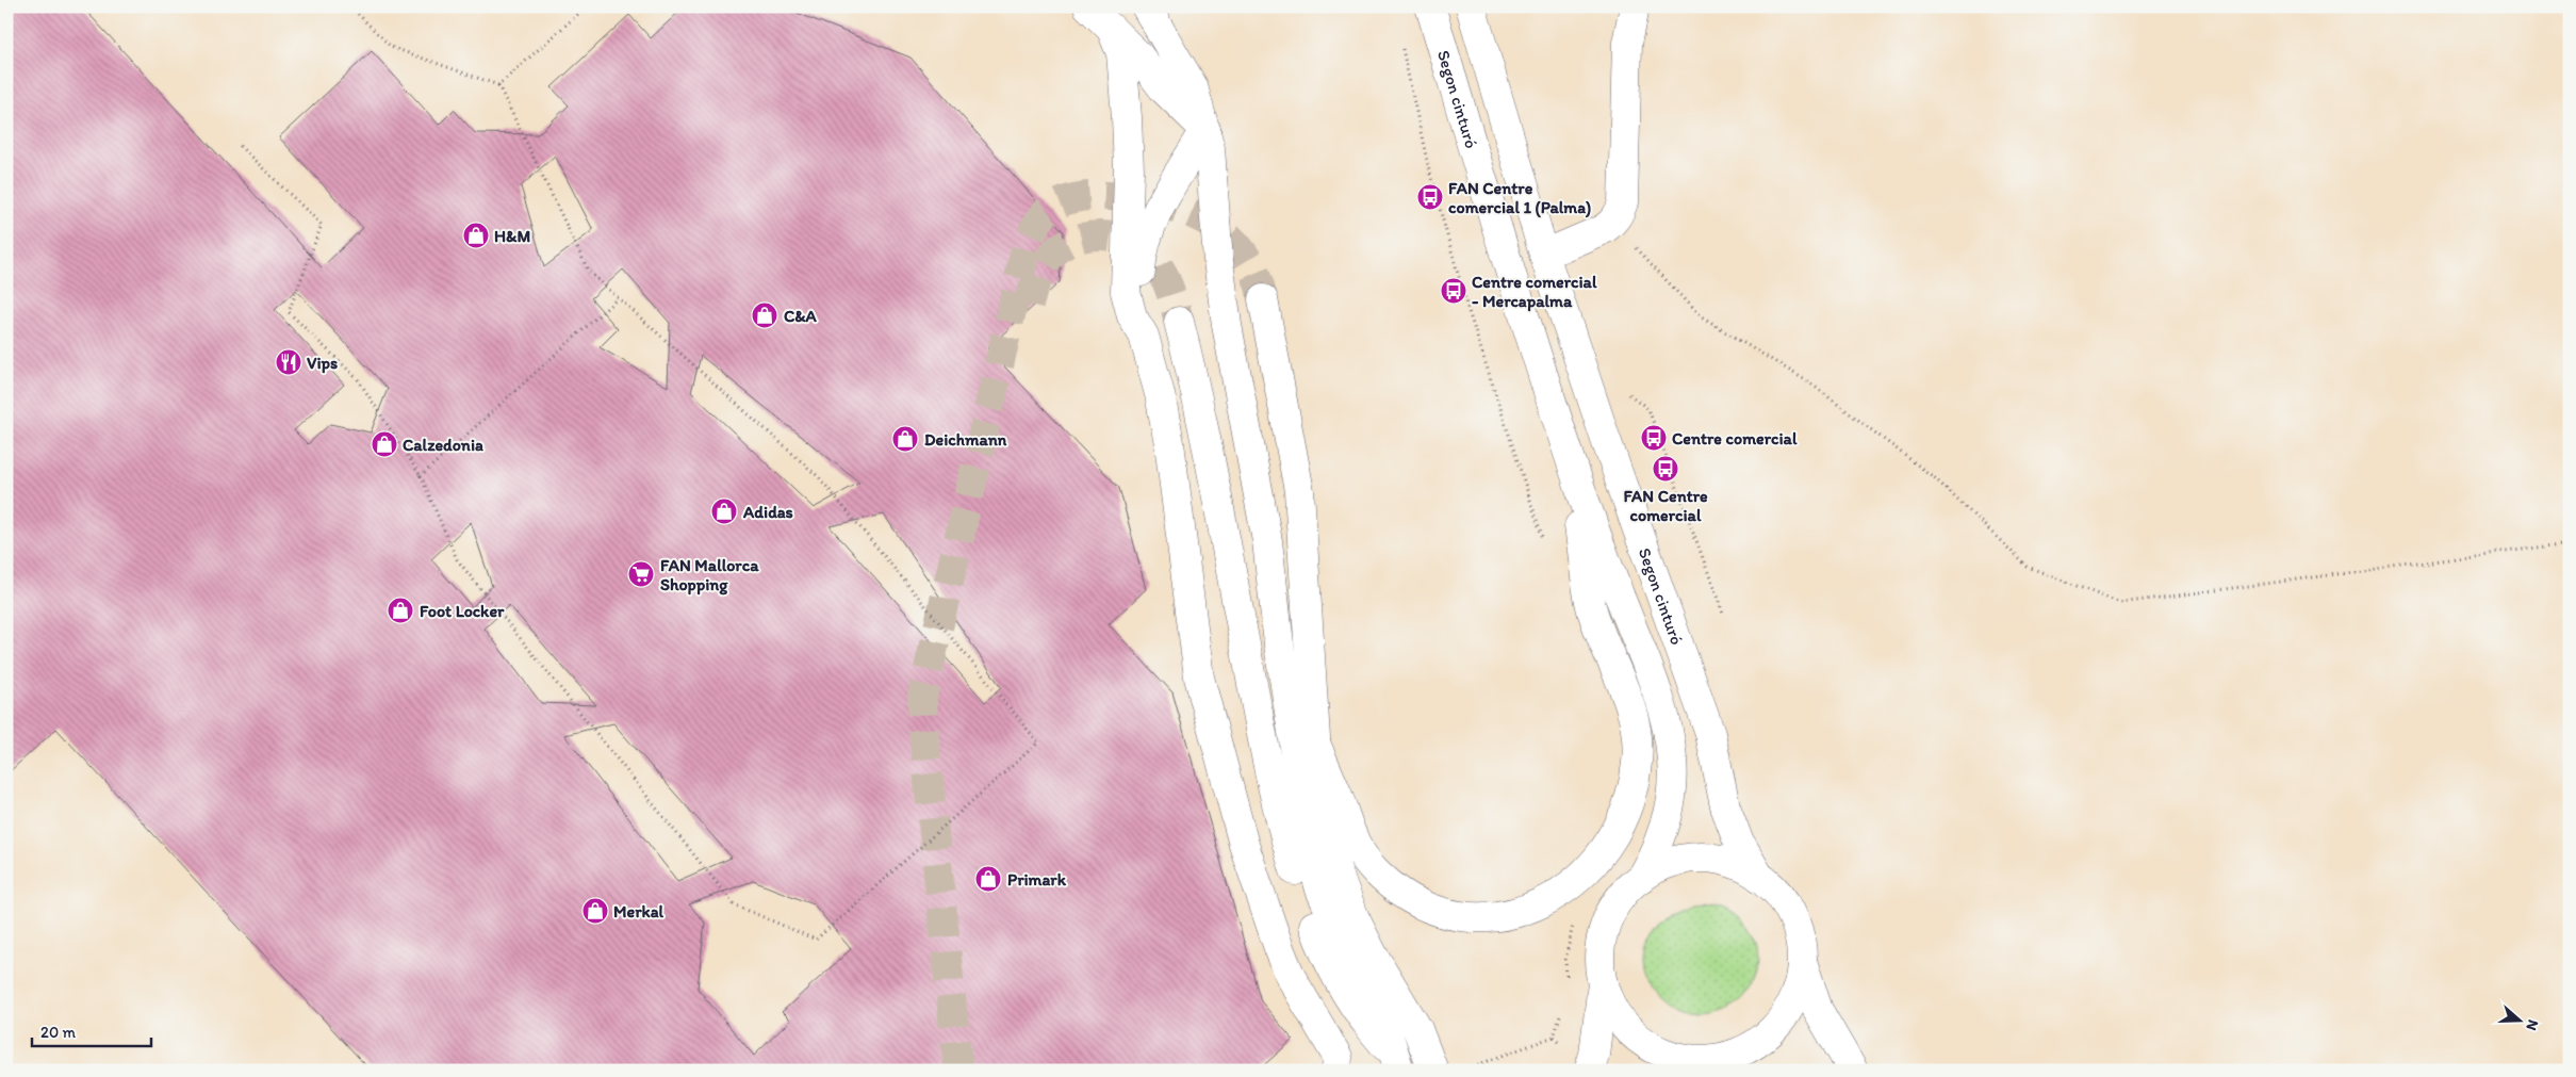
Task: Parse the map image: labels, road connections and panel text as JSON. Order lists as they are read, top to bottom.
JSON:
{
  "streets": {
    "main road": ["Segon cinturó"]
  },
  "places": {
    "bus stop": [
      "FAN Centre comercial 1 (Palma)",
      "Centre comercial - Mercapalma",
      "Centre comercial",
      "FAN Centre comercial"
    ],
    "shop": [
      "H&M",
      "C&A",
      "Deichmann",
      "Calzedonia",
      "Adidas",
      "Foot Locker",
      "Primark",
      "Merkal"
    ],
    "restaurant": ["Vips"],
    "supermarket": ["FAN Mallorca Shopping"]
  },
  "scale_bar": "20 m",
  "north": "right"
}
